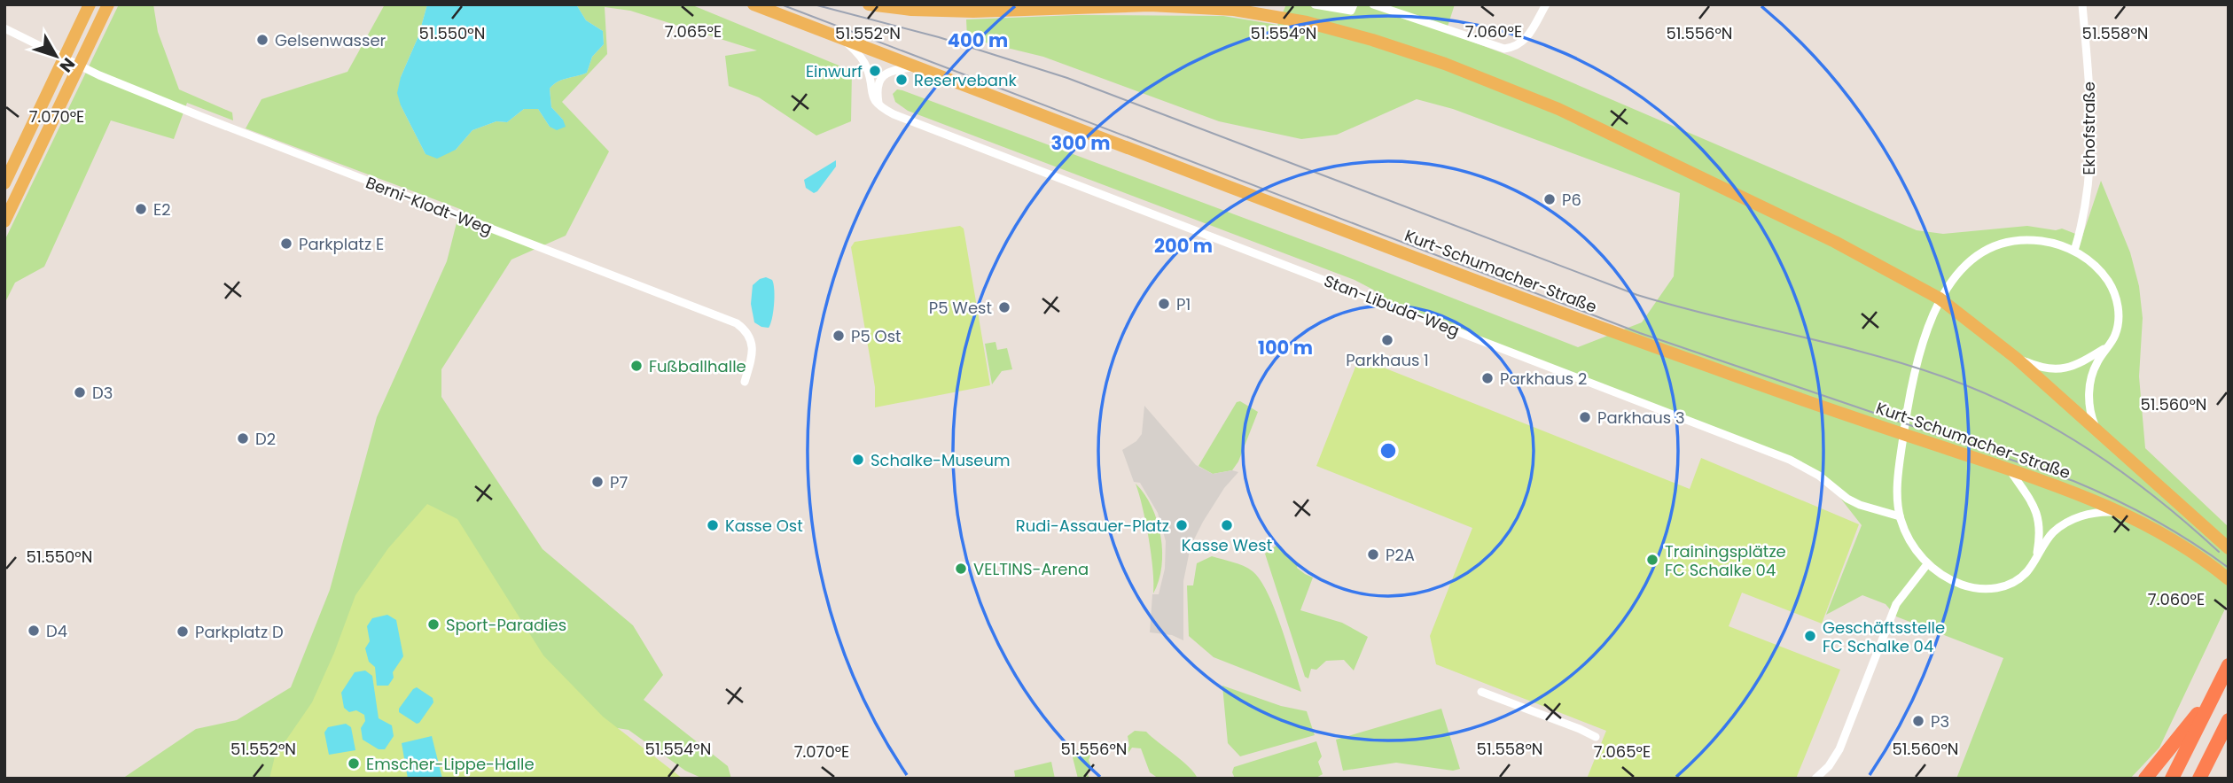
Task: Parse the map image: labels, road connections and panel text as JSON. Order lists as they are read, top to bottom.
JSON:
{
  "streets": {
    "main road": ["Kurt-Schumacher-Straße"],
    "street": ["Ekhofstraße", "Berni-Klodt-Weg", "Stan-Libuda-Weg"]
  },
  "places": [
    "Gelsenwasser",
    "Einwurf",
    "Reservebank",
    "P6",
    "E2",
    "Parkplatz E",
    "P1",
    "P5 West",
    "P5 Ost",
    "Parkhaus 1",
    "Fußballhalle",
    "Parkhaus 2",
    "D3",
    "Parkhaus 3",
    "D2",
    "Schalke-Museum",
    "P7",
    "Kasse Ost",
    "Rudi-Assauer-Platz",
    "Kasse West",
    "P2A",
    "Trainingsplätze FC Schalke 04",
    "VELTINS-Arena",
    "Sport-Paradies",
    "D4",
    "Parkplatz D",
    "Geschäftsstelle FC Schalke 04",
    "P3",
    "Emscher-Lippe-Halle"
  ],
  "north": "bottom right",
  "coordinates": [
    "7.065°E",
    "7.060°E",
    "51.556°N",
    "51.550°N",
    "51.552°N",
    "51.554°N",
    "51.558°N",
    "7.070°E",
    "51.560°N"
  ],
  "rings": [
    "400 m",
    "300 m",
    "200 m",
    "100 m"
  ]
}
